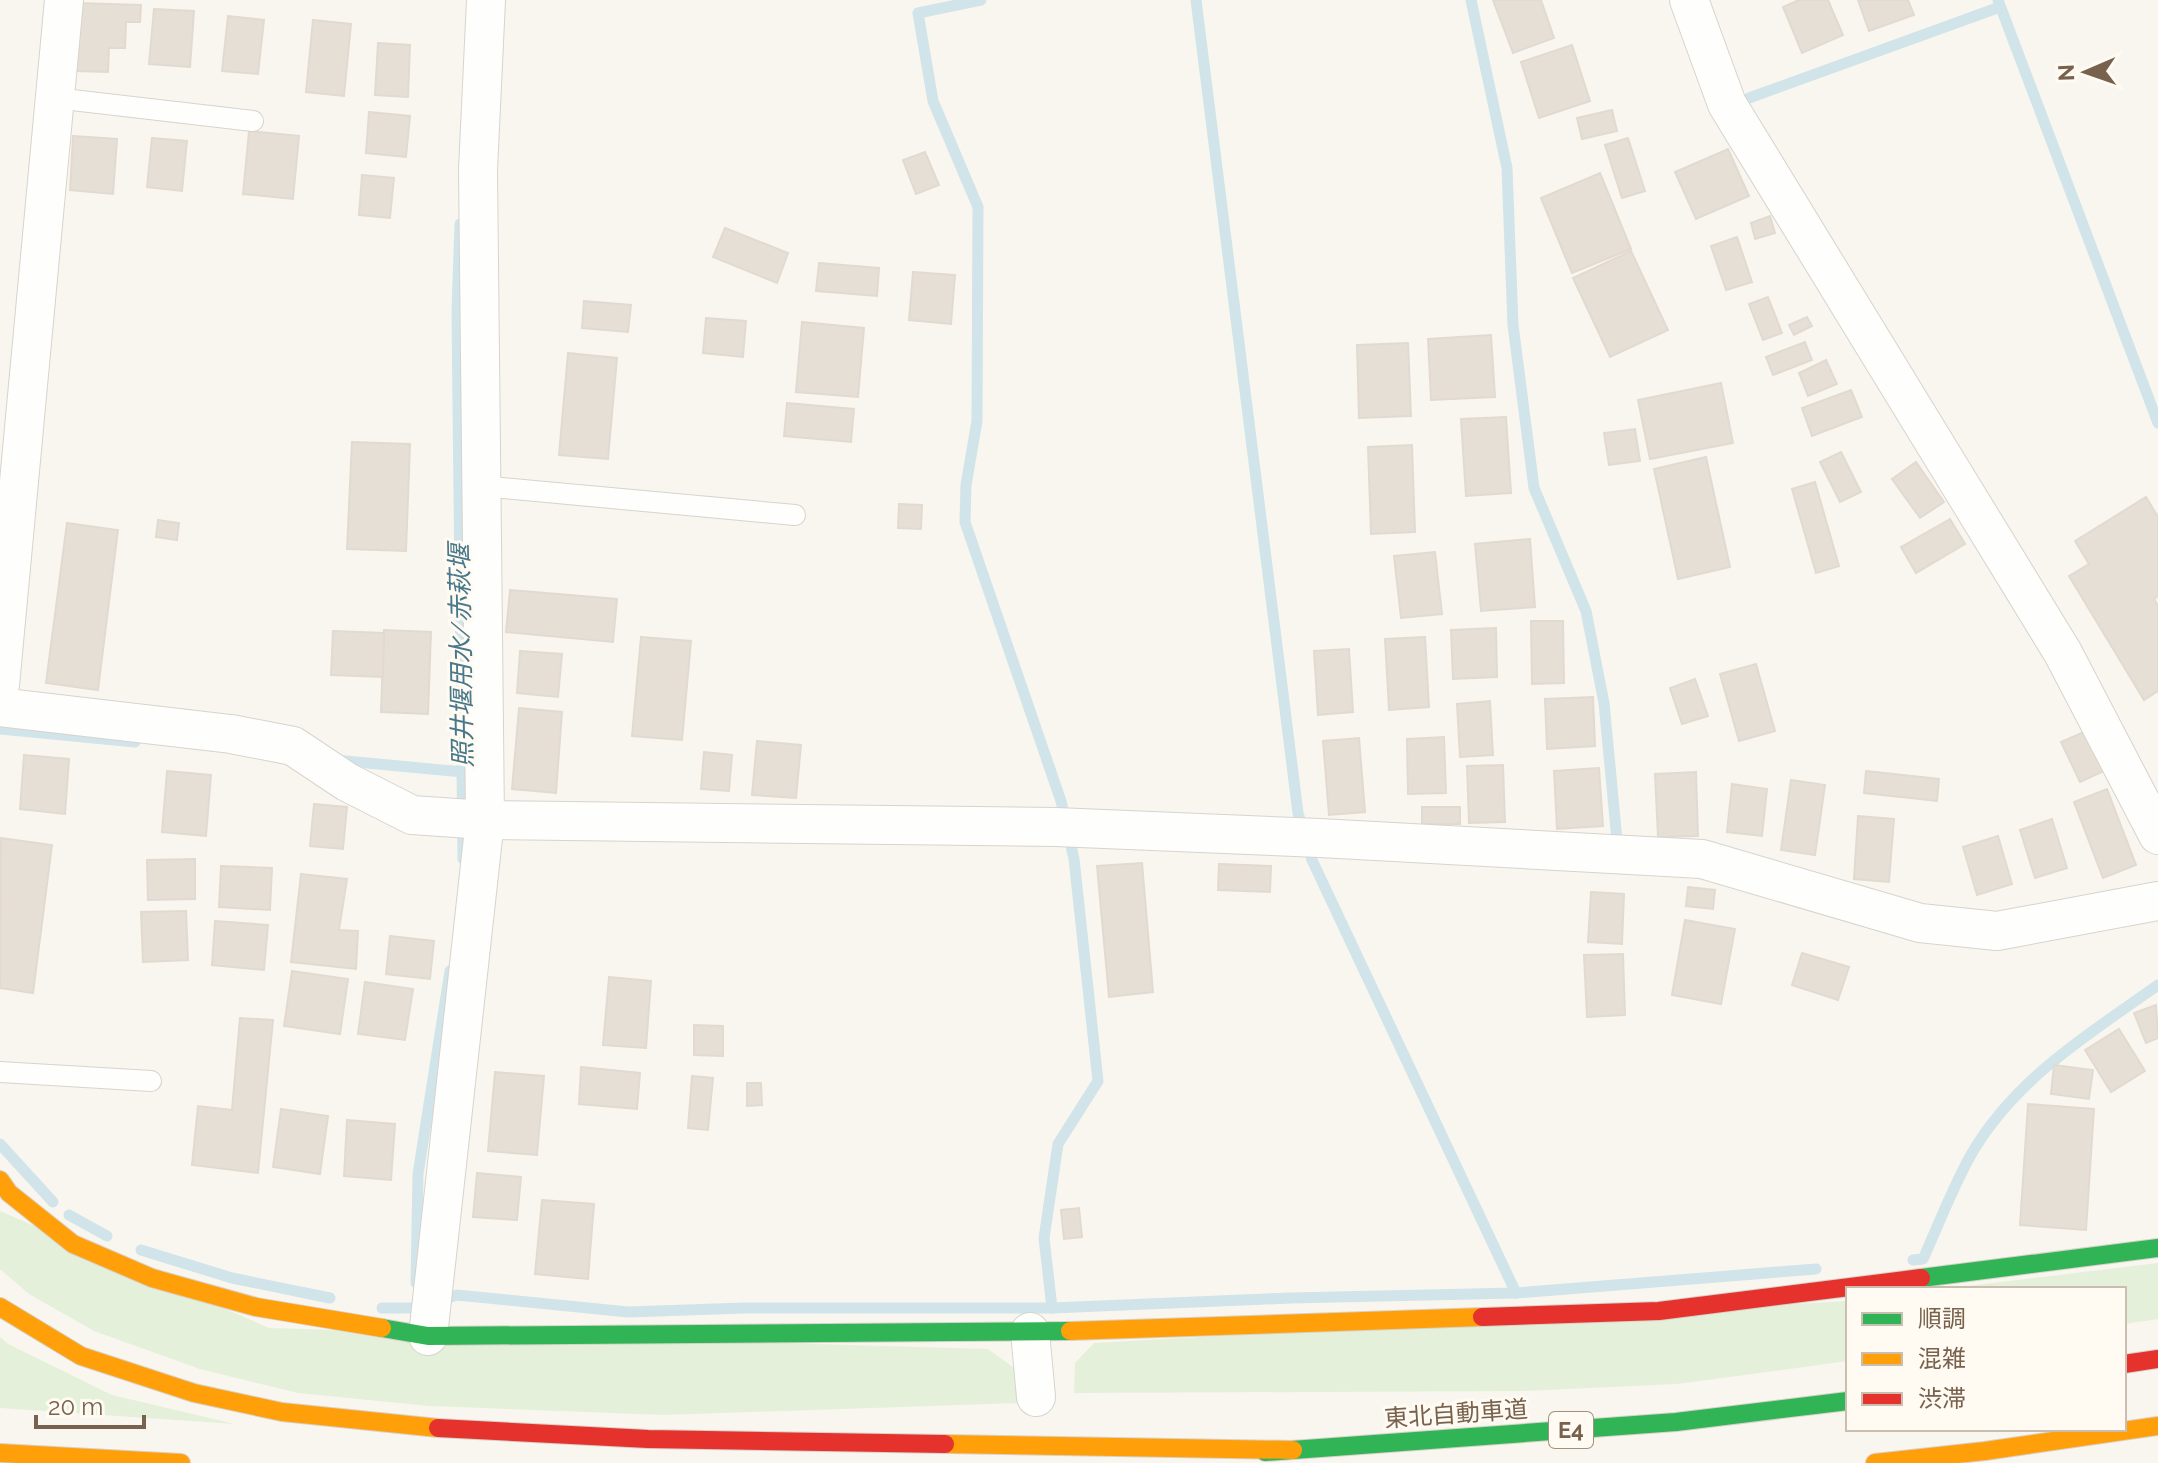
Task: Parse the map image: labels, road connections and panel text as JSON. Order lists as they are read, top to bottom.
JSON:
{
  "streets": {
    "main road": ["東北自動車道", "E4"]
  },
  "water": ["照井堰用水/赤萩堰"],
  "legend": ["順調", "混雑", "渋滞"],
  "scale_bar": "20 m",
  "north": "left"
}
